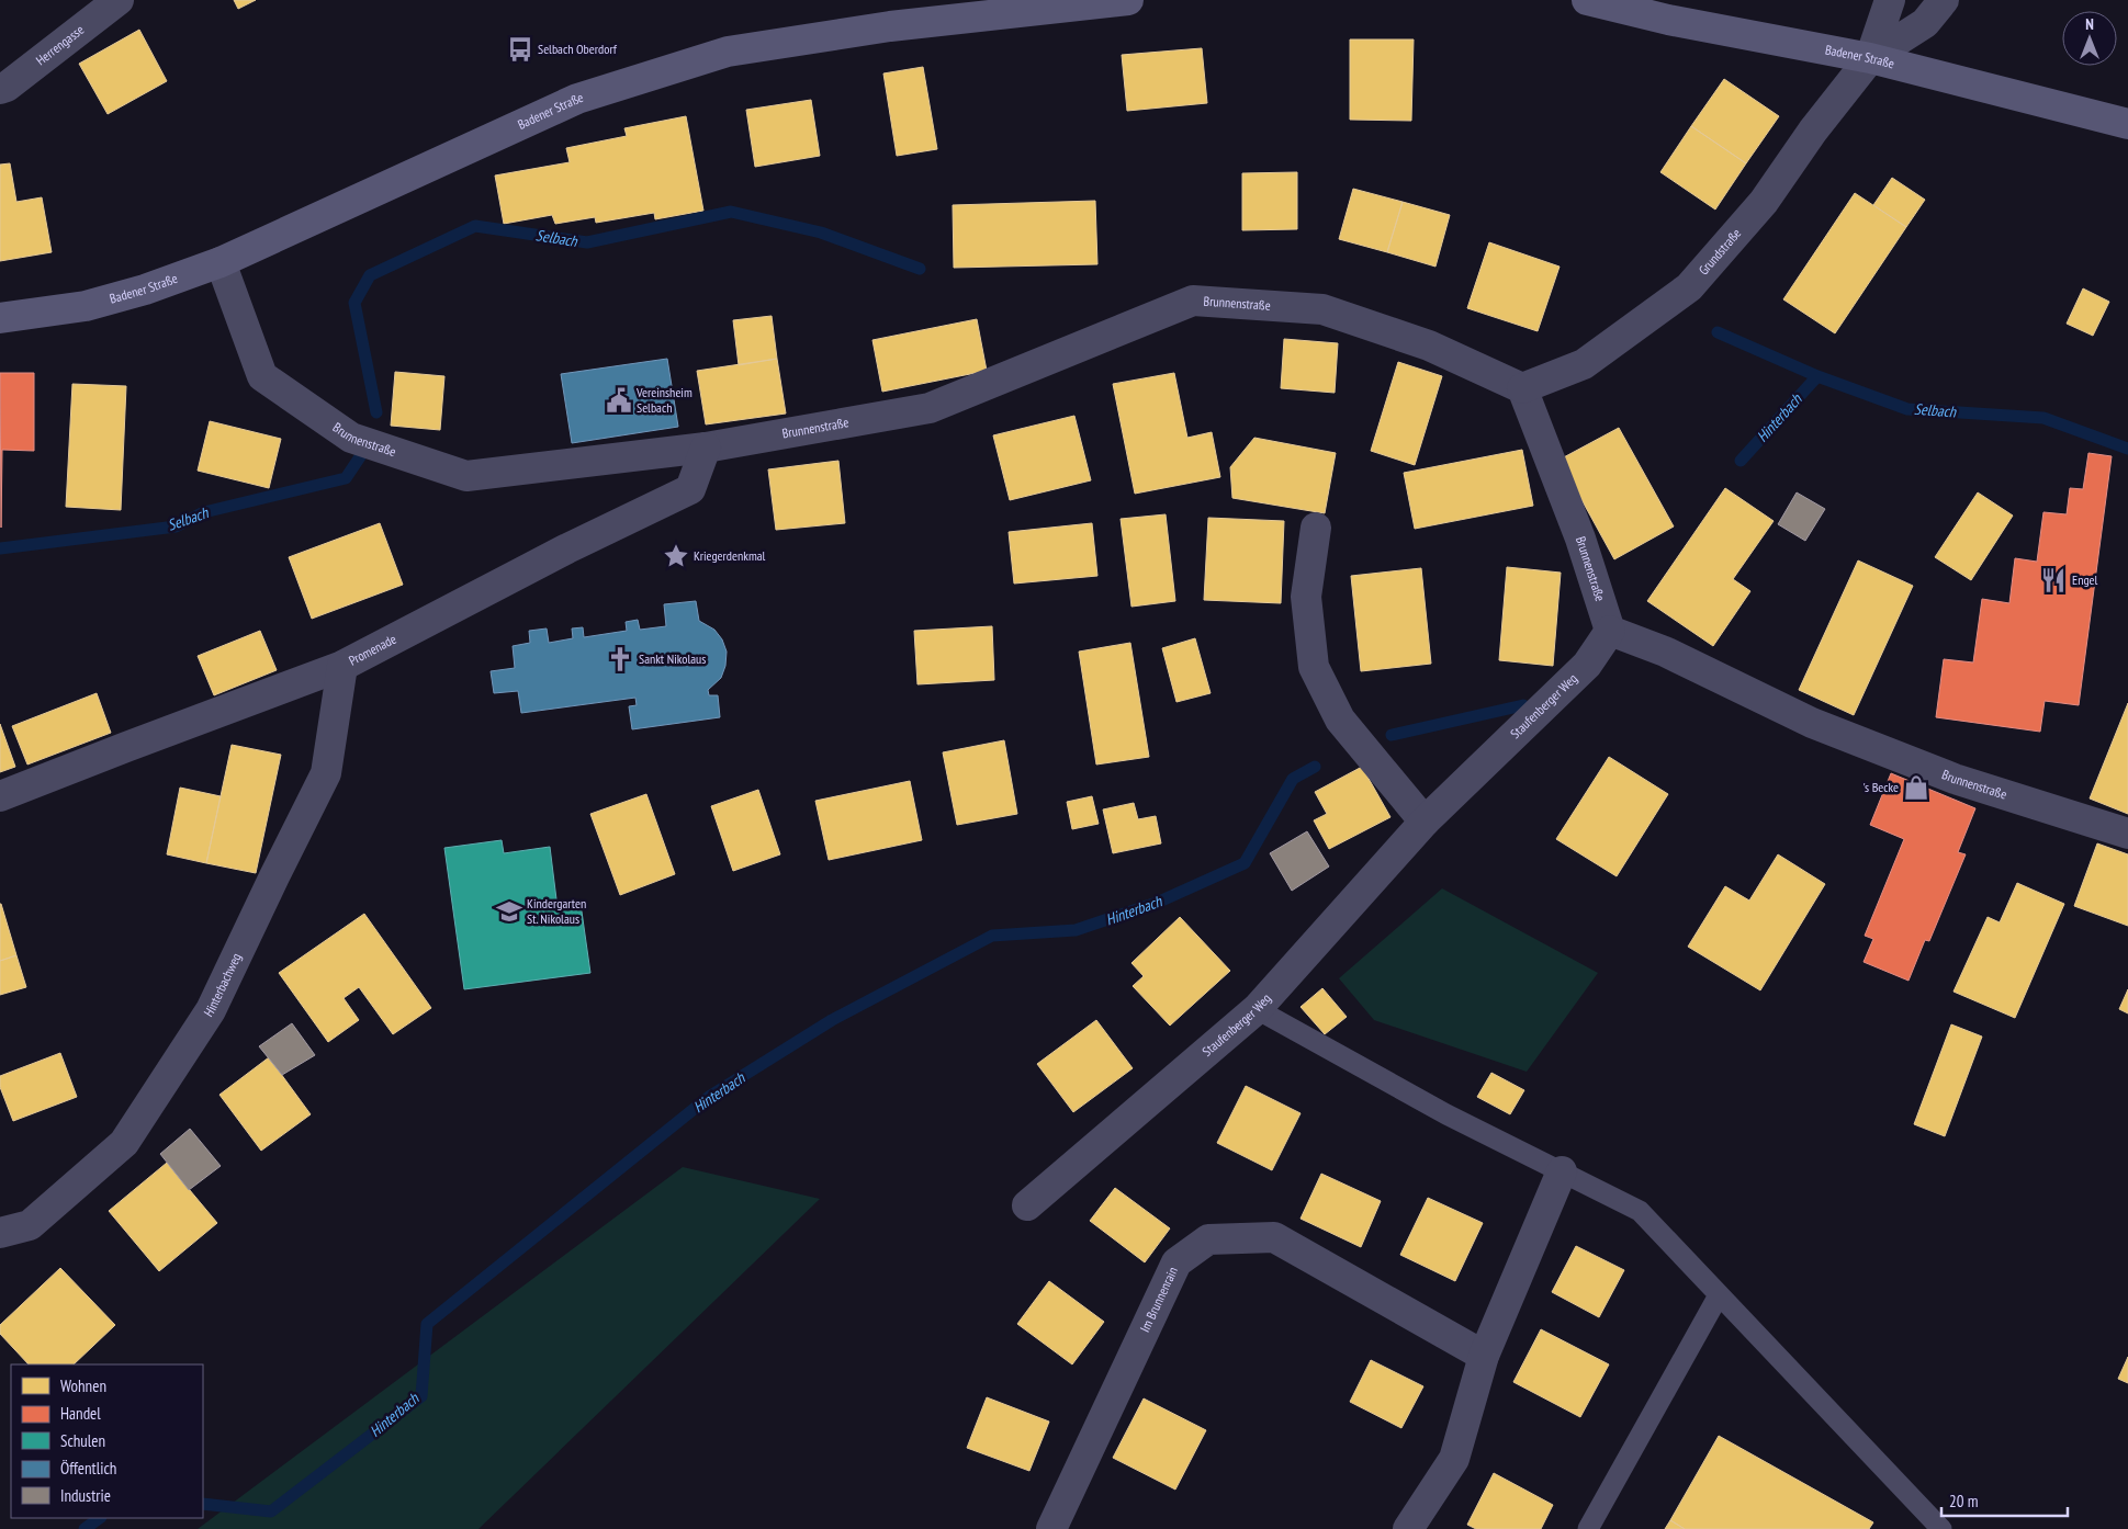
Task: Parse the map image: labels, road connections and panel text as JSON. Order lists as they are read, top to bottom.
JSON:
{
  "streets": {
    "main road": ["Badener Straße"],
    "street": [
      "Herrengasse",
      "Grundstraße",
      "Brunnenstraße",
      "Promenade",
      "Staufenberger Weg",
      "Hinterbachweg",
      "Im Brunnenrain"
    ]
  },
  "crossings": [
    ["Badener Straße", "Grundstraße"],
    ["Badener Straße", "Brunnenstraße"],
    ["Grundstraße", "Brunnenstraße"],
    ["Brunnenstraße", "Promenade"],
    ["Brunnenstraße", "Staufenberger Weg"],
    ["Promenade", "Hinterbachweg"]
  ],
  "water": ["Selbach", "Hinterbach"],
  "places": {
    "bus stop": ["Selbach Oberdorf"],
    "public building": ["Vereinsheim Selbach"],
    "place": ["Kriegerdenkmal"],
    "restaurant": ["Engel"],
    "church": ["Sankt Nikolaus"],
    "shop": ["'s Becke"],
    "school or university": ["Kindergarten St. Nikolaus"]
  },
  "legend": [
    "Wohnen",
    "Handel",
    "Schulen",
    "Öffentlich",
    "Industrie"
  ],
  "scale_bar": "20 m",
  "north": "top"
}
